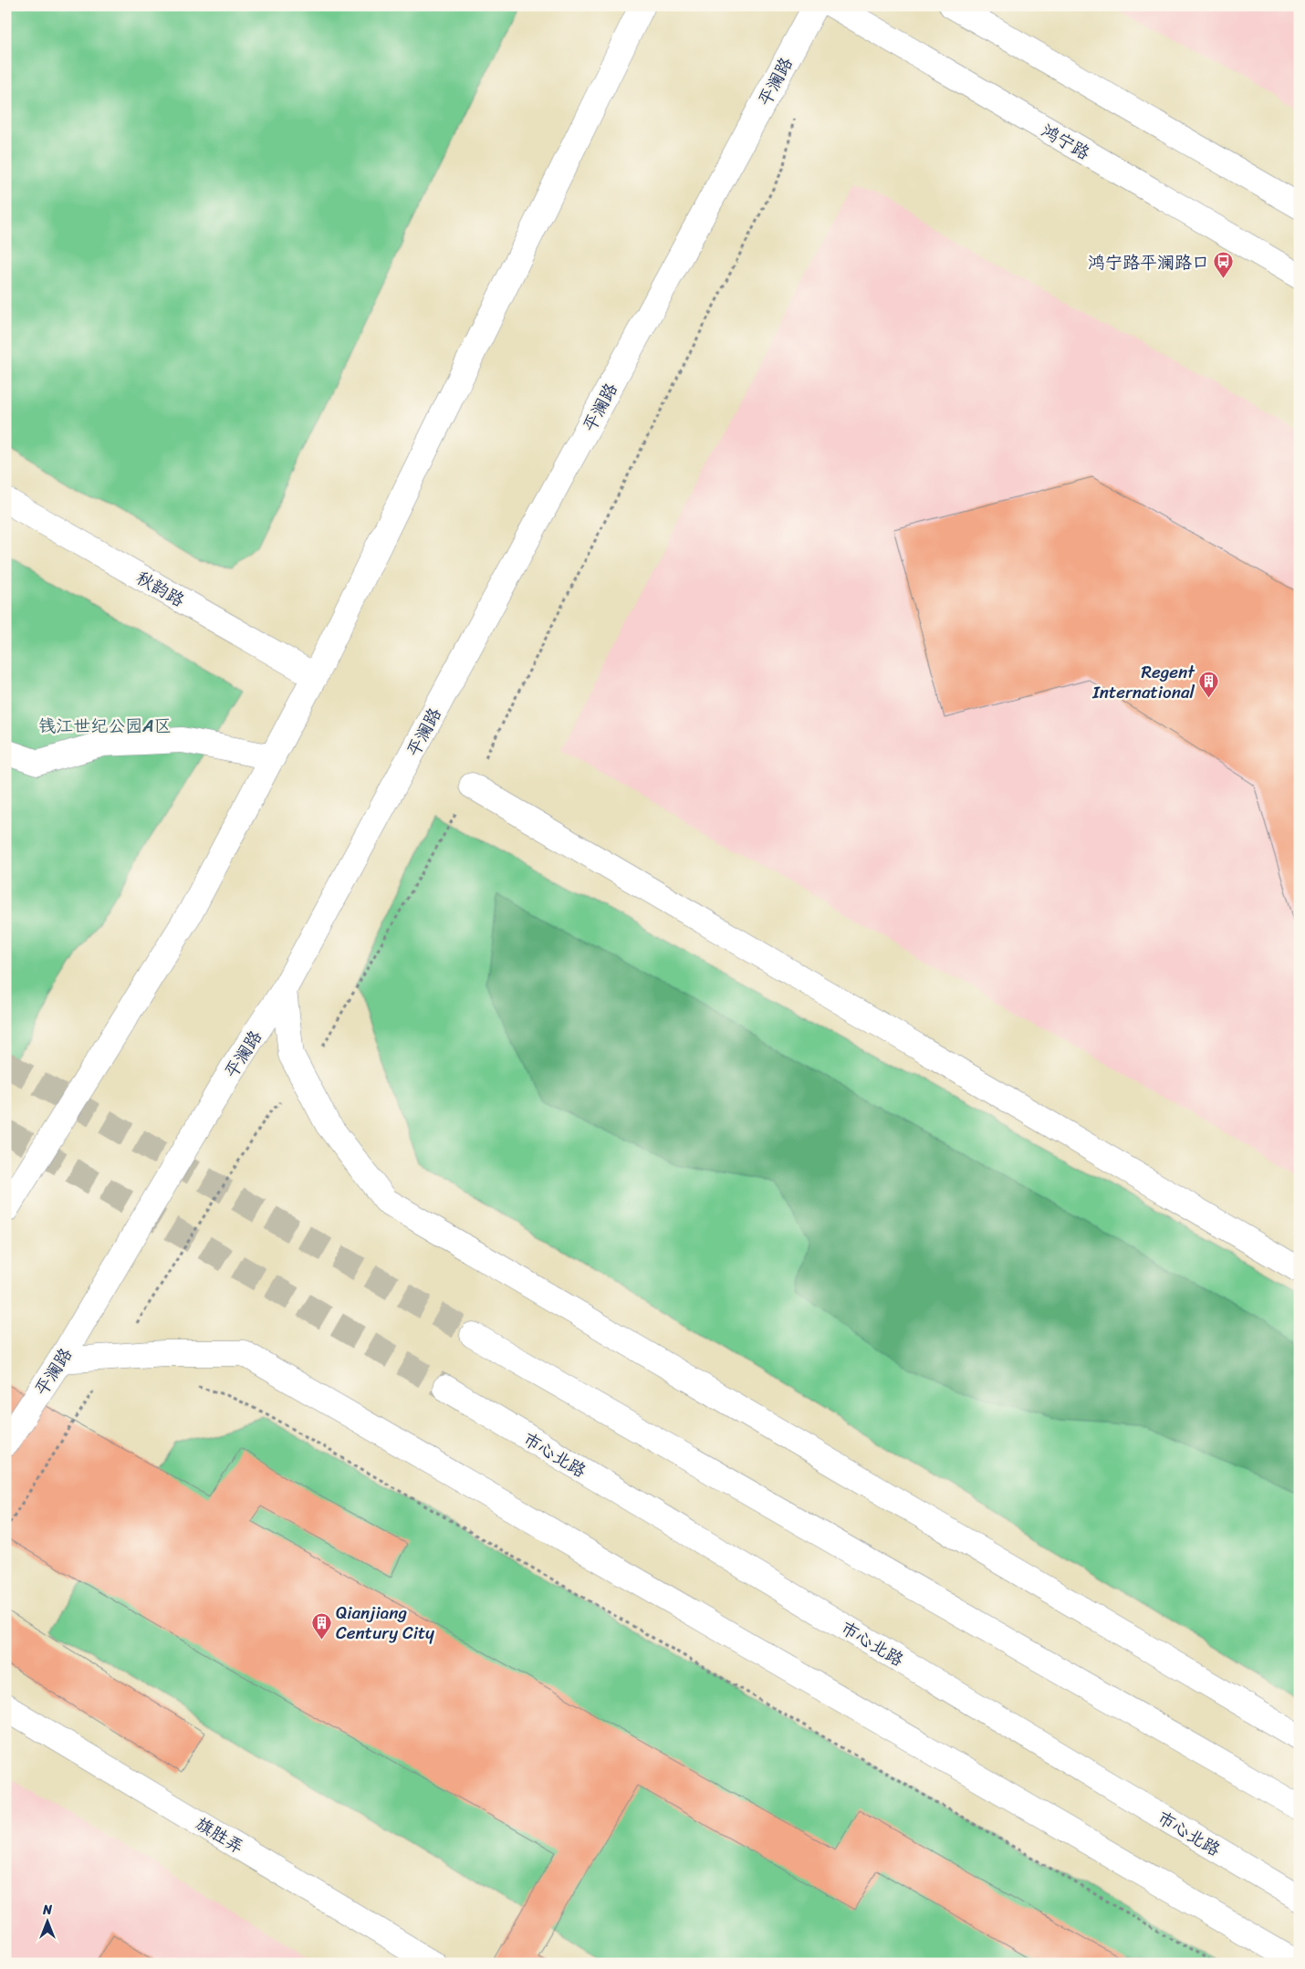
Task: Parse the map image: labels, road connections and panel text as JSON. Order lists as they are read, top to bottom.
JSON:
{
  "streets": {
    "main road": [
      "平澜路",
      "鸿宁路",
      "秋韵路",
      "市心北路",
      "旗胜弄"
    ]
  },
  "parks": ["钱江世纪公园A区"],
  "places": {
    "bus stop": ["鸿宁路平澜路口"],
    "building": ["Regent International", "Qianjiang Century City"]
  },
  "north": "top"
}
